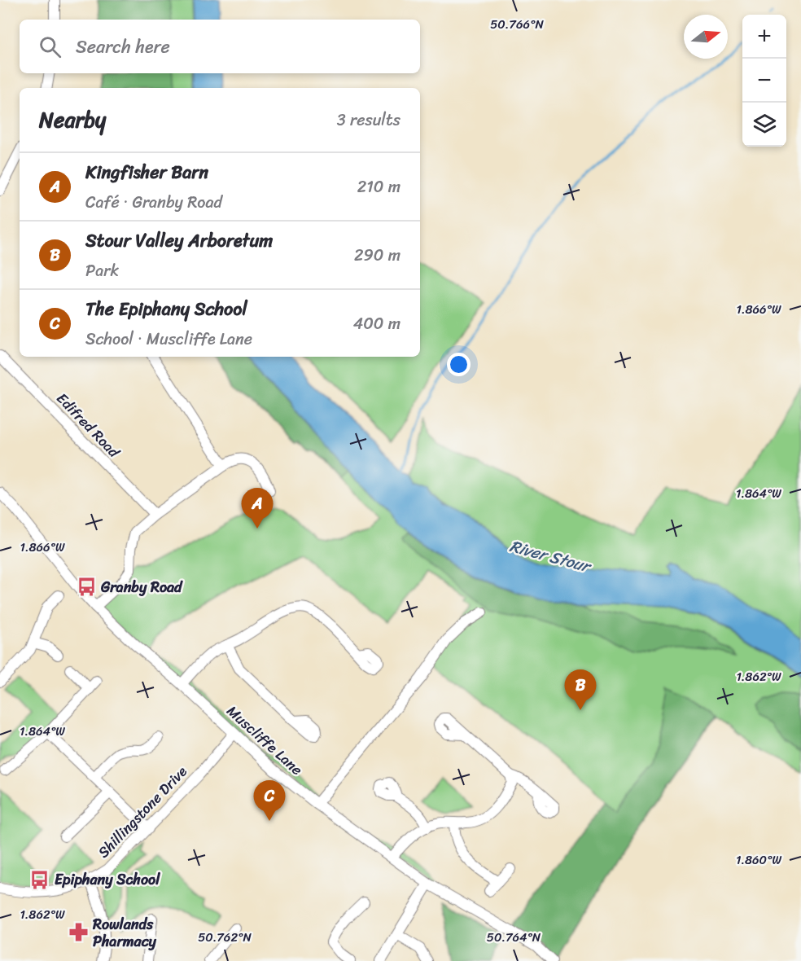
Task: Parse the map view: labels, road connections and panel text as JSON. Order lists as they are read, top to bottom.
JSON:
{
  "streets": {
    "street": ["Edifred Road", "Muscliffe Lane", "Shillingstone Drive"]
  },
  "crossings": [
    ["Muscliffe Lane", "Shillingstone Drive"]
  ],
  "water": ["River Stour"],
  "places": {
    "bus stop": ["Granby Road", "Epiphany School"],
    "pharmacy": ["Rowlands Pharmacy"]
  },
  "north": "right",
  "page": {
    "map_buttons": ["+", "−"],
    "search": "Search here",
    "heading": ["Nearby", "3 results"],
    "list": [
      {
        "mark": "A",
        "name": "Kingfisher Barn",
        "note": "Café · Granby Road",
        "value": "210 m"
      },
      {
        "mark": "B",
        "name": "Stour Valley Arboretum",
        "note": "Park",
        "value": "290 m"
      },
      {
        "mark": "C",
        "name": "The Epiphany School",
        "note": "School · Muscliffe Lane",
        "value": "400 m"
      }
    ],
    "pins": ["A", "B", "C"]
  },
  "coordinates": [
    "50.766°N",
    "1.866°W",
    "1.864°W",
    "1.862°W",
    "1.860°W",
    "50.762°N",
    "50.764°N"
  ]
}
